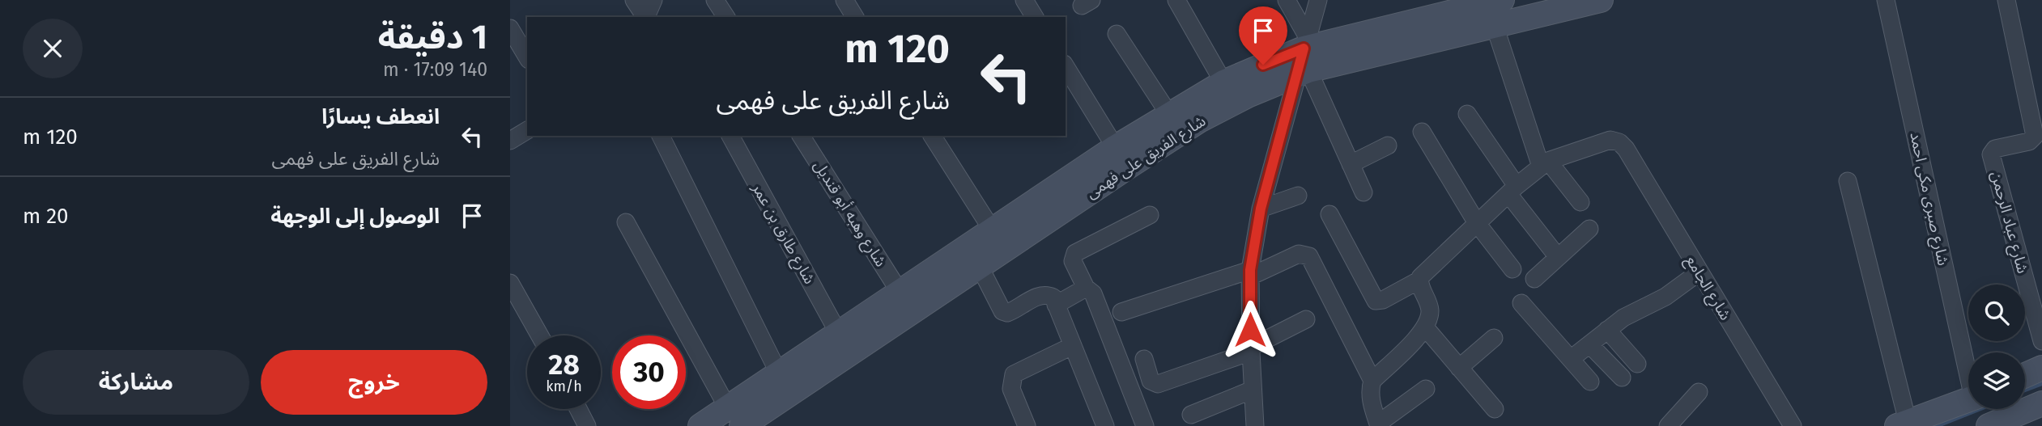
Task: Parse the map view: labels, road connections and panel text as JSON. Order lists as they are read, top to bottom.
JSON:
{
  "streets": {
    "street": [
      "شارع الفريق على فهمى",
      "شارع صبرى مكى احمد",
      "شارع وهبه أبو قنديل",
      "شارع عباد الرحمن",
      "شارع طارق بن عمر",
      "شارع الجامع"
    ]
  },
  "crossings": [
    ["شارع الفريق على فهمى", "شارع وهبه أبو قنديل"],
    ["شارع الفريق على فهمى", "شارع طارق بن عمر"]
  ],
  "page": {
    "heading": ["1 دقيقة", "140 m · 17:09"],
    "turn": ["120 m", "شارع الفريق على فهمى"],
    "list": [
      {
        "name": "انعطف يسارًا",
        "note": "شارع الفريق على فهمى",
        "value": "120 m"
      },
      {
        "name": "الوصول إلى الوجهة",
        "value": "20 m"
      }
    ],
    "speed": "28 km/h",
    "limit": "30",
    "buttons": ["خروج", "مشاركة"]
  }
}
